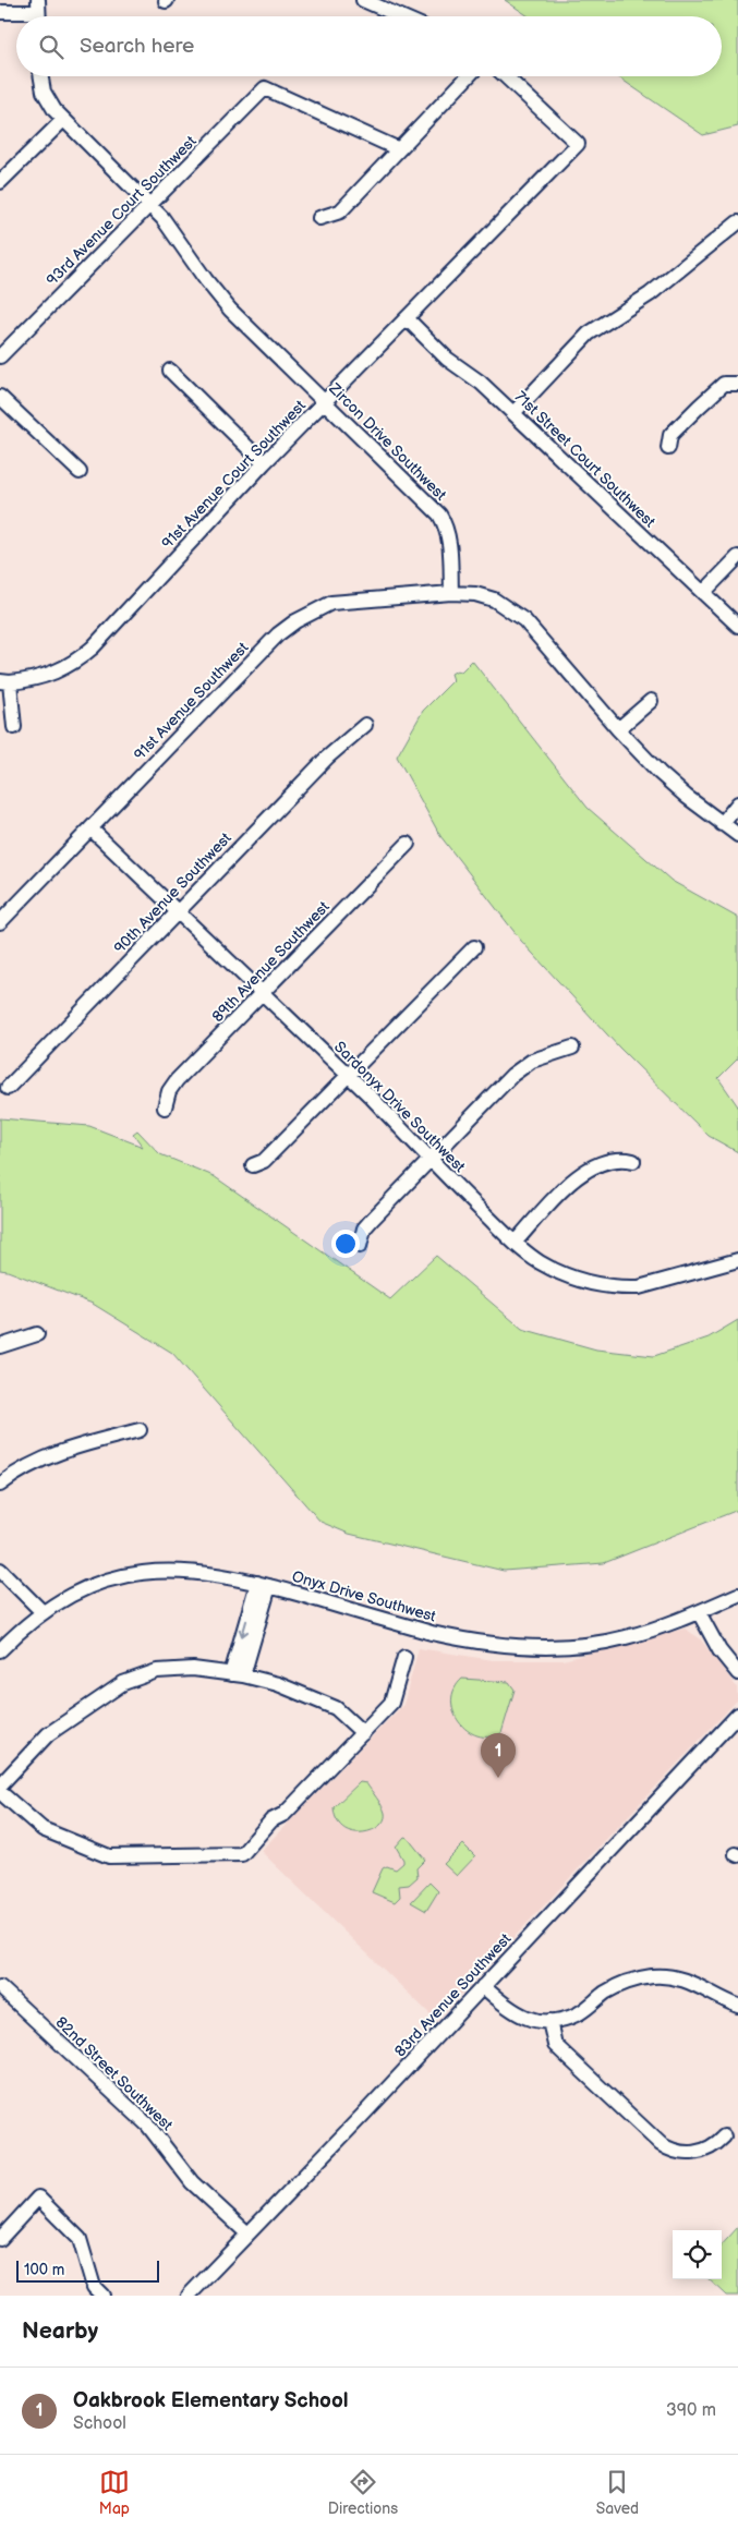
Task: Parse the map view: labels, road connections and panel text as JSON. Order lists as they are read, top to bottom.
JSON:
{
  "streets": {
    "street": [
      "93rd Avenue Court Southwest",
      "Zircon Drive Southwest",
      "71st Street Court Southwest",
      "91st Avenue Court Southwest",
      "91st Avenue Southwest",
      "90th Avenue Southwest",
      "89th Avenue Southwest",
      "Sardonyx Drive Southwest",
      "Onyx Drive Southwest",
      "83rd Avenue Southwest",
      "82nd Street Southwest"
    ]
  },
  "crossings": [
    ["93rd Avenue Court Southwest", "Zircon Drive Southwest"],
    ["Zircon Drive Southwest", "91st Avenue Court Southwest"],
    ["Zircon Drive Southwest", "91st Avenue Southwest"],
    ["71st Street Court Southwest", "91st Avenue Court Southwest"],
    ["91st Avenue Southwest", "Sardonyx Drive Southwest"],
    ["90th Avenue Southwest", "Sardonyx Drive Southwest"],
    ["89th Avenue Southwest", "Sardonyx Drive Southwest"],
    ["83rd Avenue Southwest", "82nd Street Southwest"]
  ],
  "scale_bar": "100 m",
  "page": {
    "search": "Search here",
    "pins": "1",
    "scale": "100 m",
    "heading": "Nearby",
    "list": [
      {
        "mark": "1",
        "name": "Oakbrook Elementary School",
        "note": "School",
        "value": "390 m"
      }
    ],
    "nav": ["Map", "Directions", "Saved"]
  }
}
